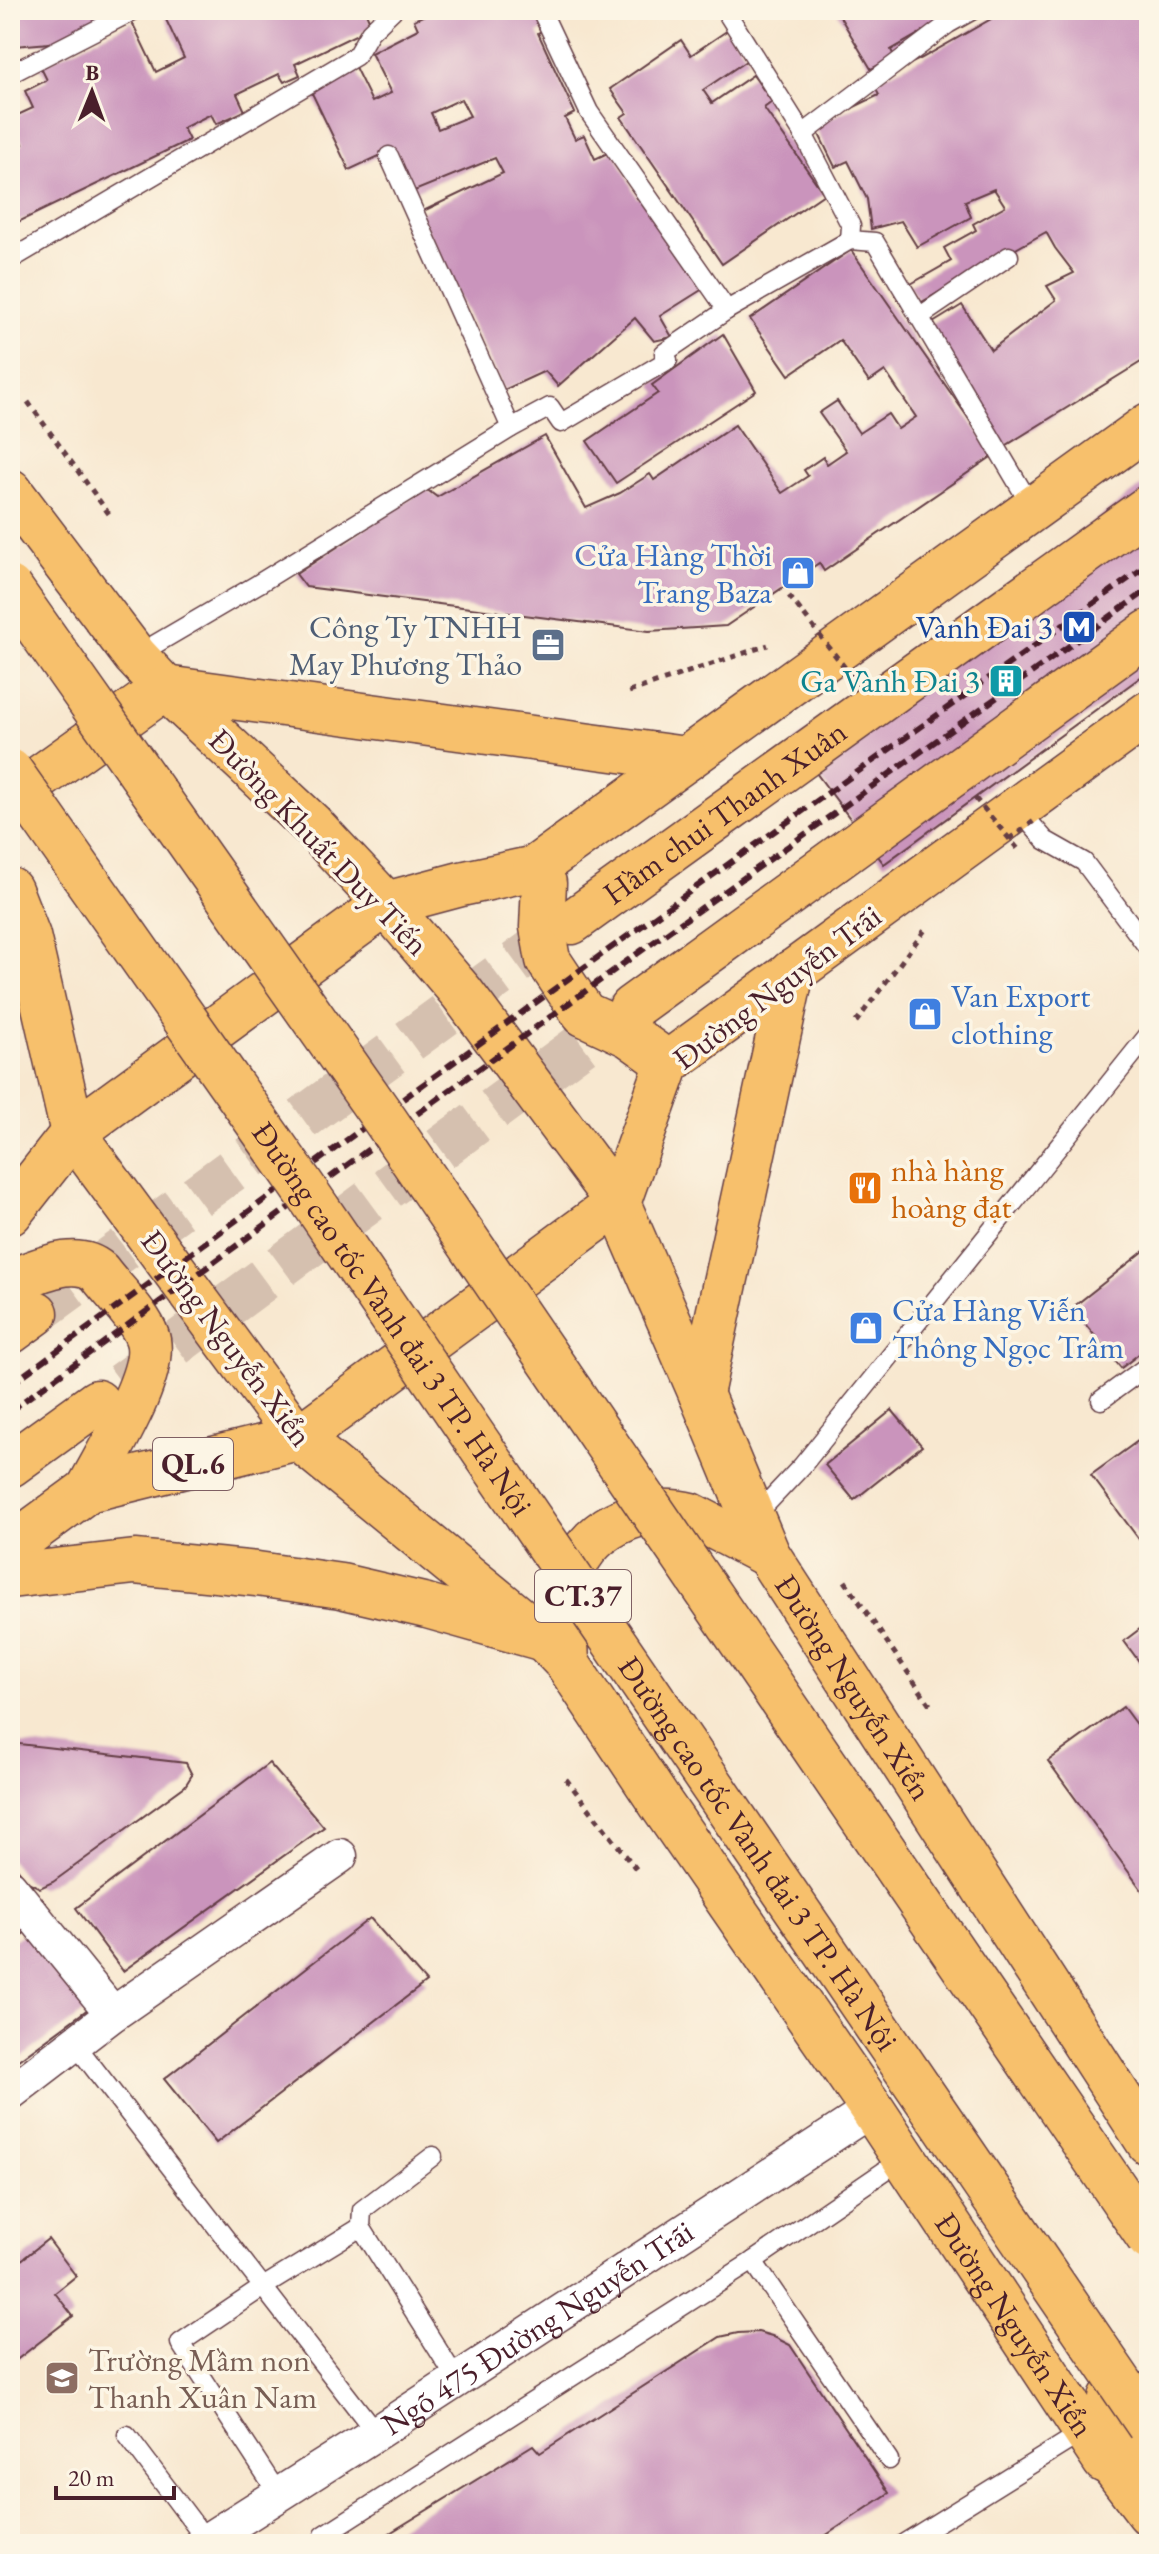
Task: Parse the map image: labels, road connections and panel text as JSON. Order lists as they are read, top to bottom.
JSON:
{
  "streets": {
    "main road": [
      "Hầm chui Thanh Xuân",
      "Đường Khuất Duy Tiến",
      "Đường Nguyễn Trãi",
      "Đường cao tốc Vành đai 3 TP. Hà Nội",
      "Đường Nguyễn Xiển",
      "QL.6",
      "CT.37"
    ],
    "street": ["Ngõ 475 Đường Nguyễn Trãi"]
  },
  "crossings": [
    ["Đường Khuất Duy Tiến", "Đường Nguyễn Trãi"],
    ["Đường Khuất Duy Tiến", "Đường Nguyễn Xiển"],
    ["Đường Nguyễn Trãi", "Đường Nguyễn Xiển"],
    ["Đường Nguyễn Xiển", "QL.6"],
    ["Đường Nguyễn Xiển", "Ngõ 475 Đường Nguyễn Trãi"]
  ],
  "places": {
    "shop": ["Cửa Hàng Thời Trang Baza", "Van Export clothing", "Cửa Hàng Viễn Thông Ngọc Trâm"],
    "metro station": ["Vành Đai 3"],
    "office": ["Công Ty TNHH May Phương Thảo"],
    "building": ["Ga Vành Đai 3"],
    "restaurant": ["nhà hàng hoàng đạt"],
    "school or university": ["Trường Mầm non Thanh Xuân Nam"]
  },
  "scale_bar": "20 m",
  "north": "top"
}
